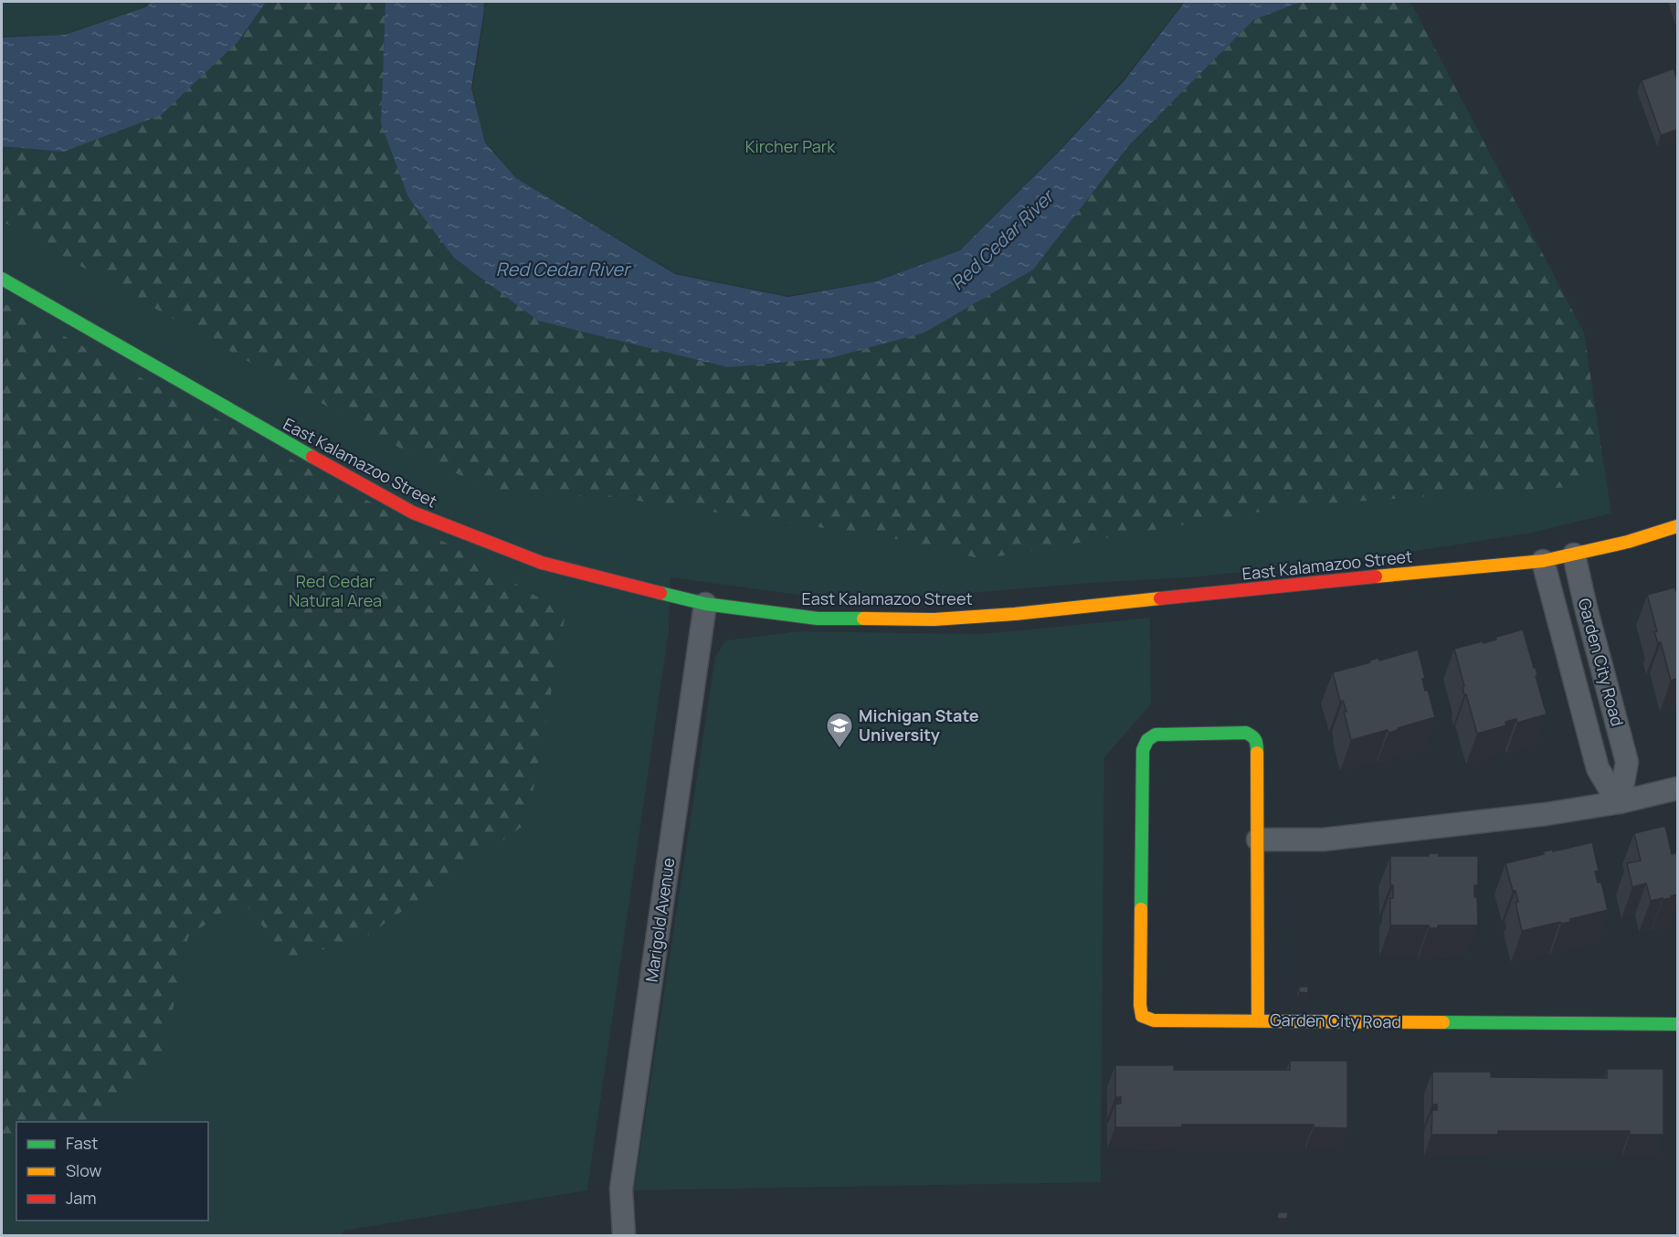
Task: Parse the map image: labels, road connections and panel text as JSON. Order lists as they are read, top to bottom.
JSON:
{
  "streets": {
    "street": ["East Kalamazoo Street", "Garden City Road", "Marigold Avenue"]
  },
  "crossings": [
    ["East Kalamazoo Street", "Garden City Road"],
    ["East Kalamazoo Street", "Marigold Avenue"]
  ],
  "water": ["Red Cedar River"],
  "parks": ["Kircher Park", "Red Cedar Natural Area"],
  "places": {
    "school or university": ["Michigan State University"]
  },
  "legend": ["Fast", "Slow", "Jam"]
}
